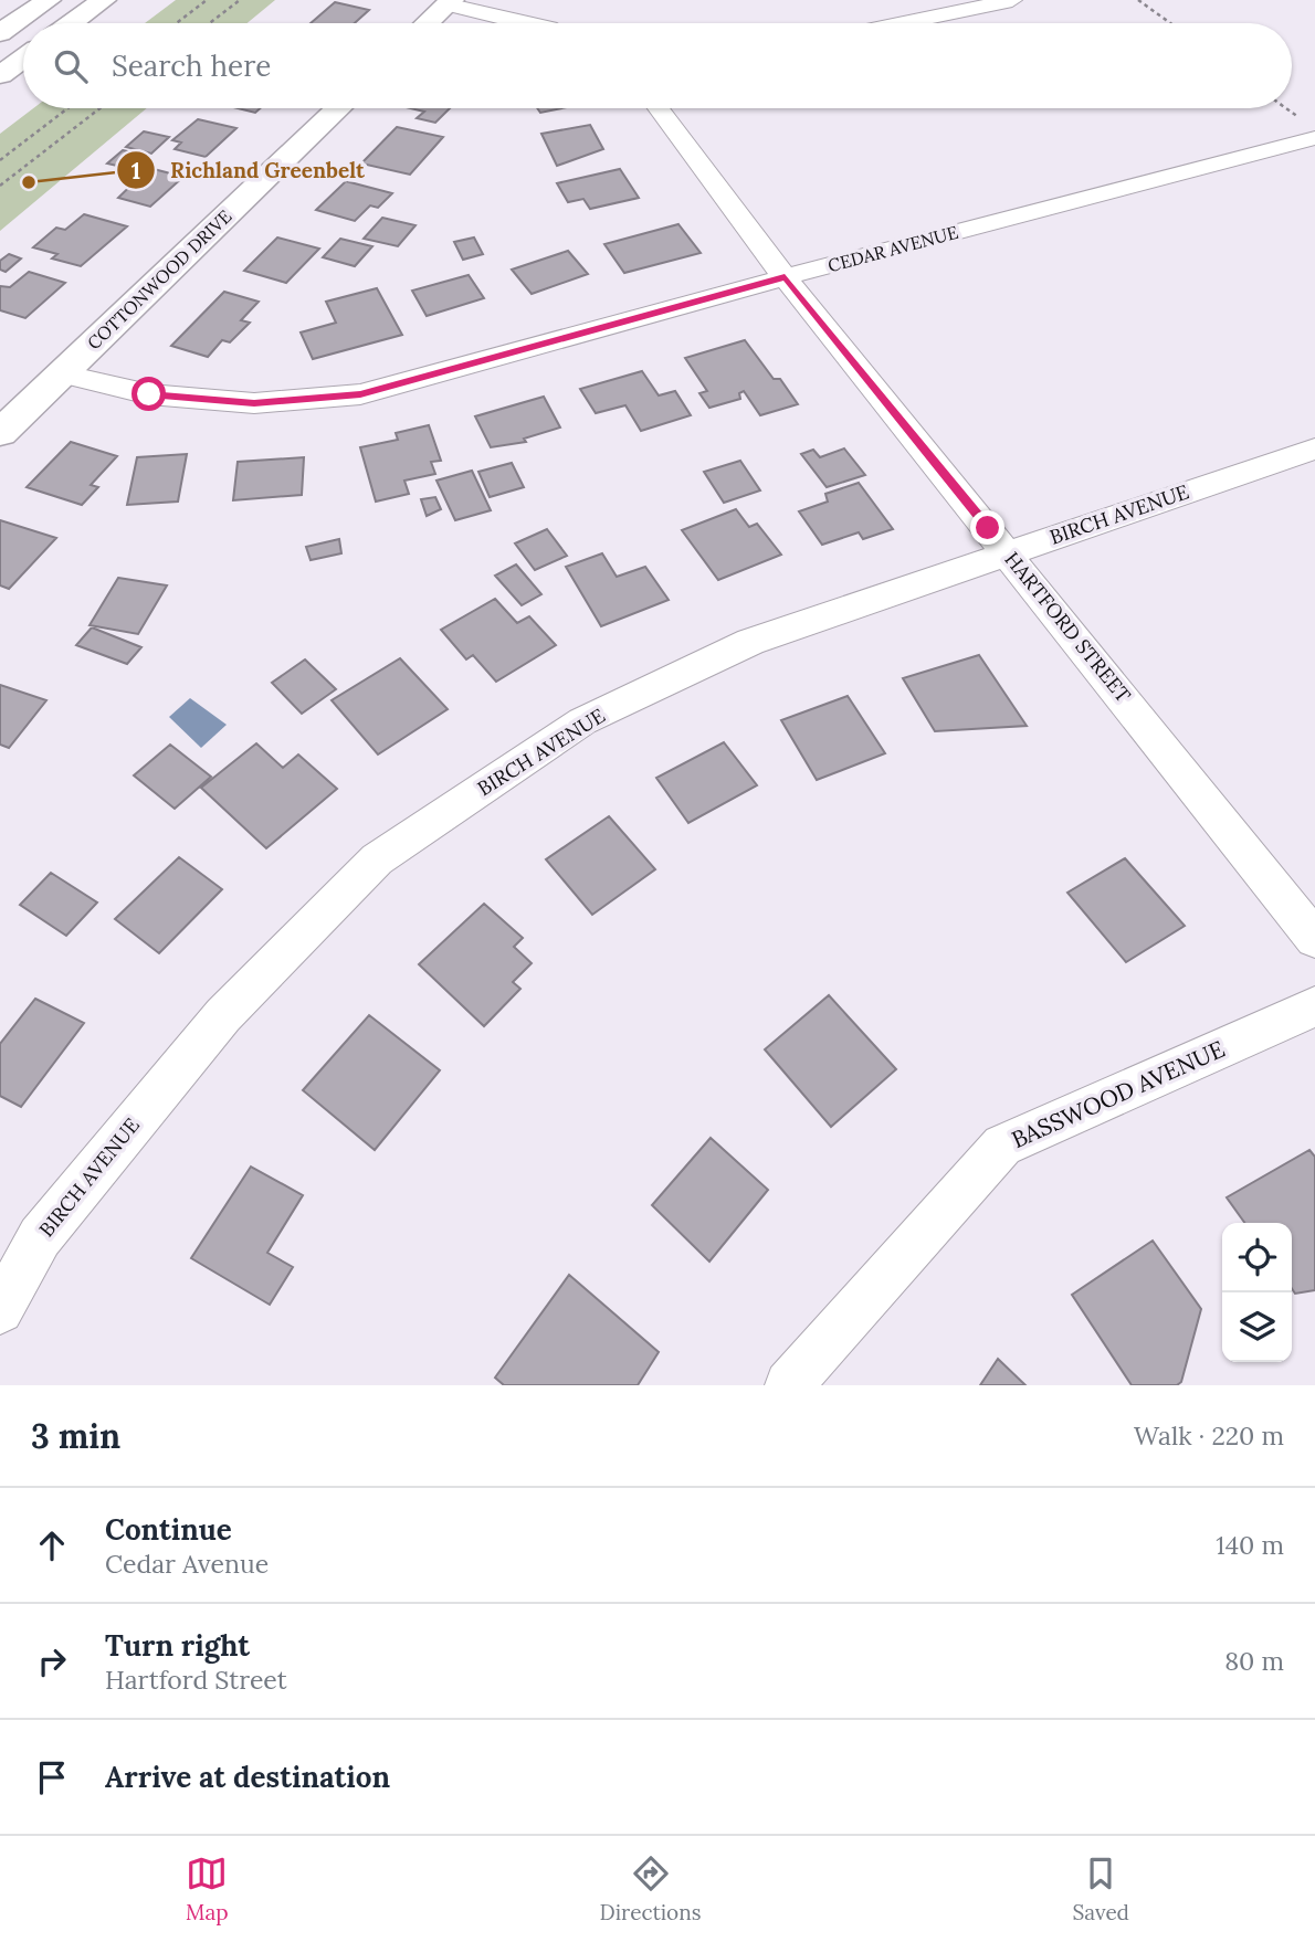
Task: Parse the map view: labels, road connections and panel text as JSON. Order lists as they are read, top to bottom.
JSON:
{
  "streets": {
    "main road": ["COTTONWOOD DRIVE"],
    "street": [
      "CEDAR AVENUE",
      "BIRCH AVENUE",
      "HARTFORD STREET",
      "BASSWOOD AVENUE"
    ]
  },
  "crossings": [
    ["CEDAR AVENUE", "COTTONWOOD DRIVE"],
    ["CEDAR AVENUE", "HARTFORD STREET"],
    ["BIRCH AVENUE", "HARTFORD STREET"]
  ],
  "places": ["Richland Greenbelt"],
  "page": {
    "search": "Search here",
    "heading": ["3 min", "Walk · 220 m"],
    "list": [
      ["Continue", "Cedar Avenue", "140 m"],
      ["Turn right", "Hartford Street", "80 m"],
      "Arrive at destination"
    ],
    "nav": ["Map", "Directions", "Saved"]
  }
}
